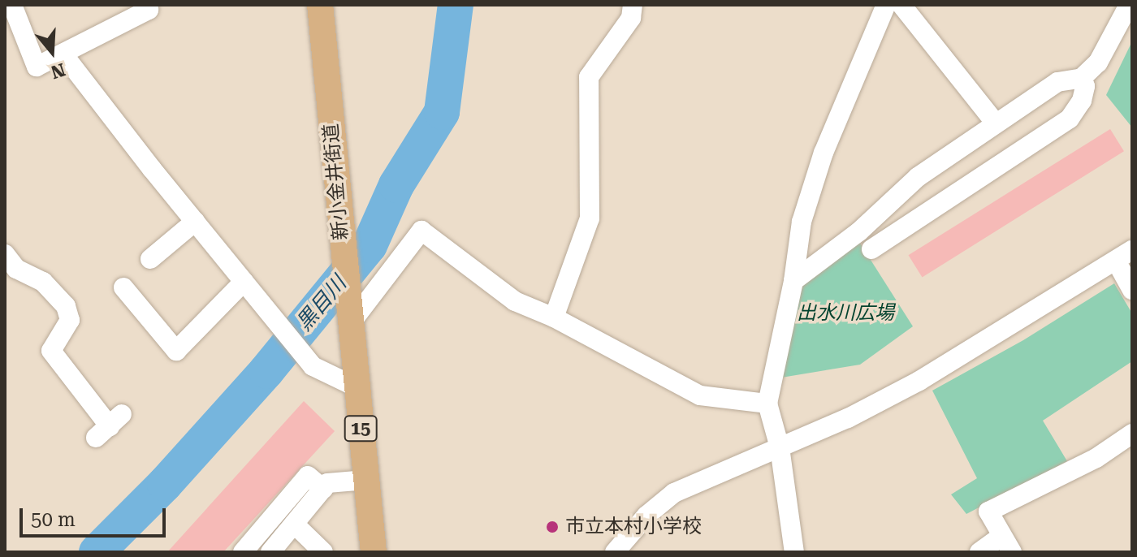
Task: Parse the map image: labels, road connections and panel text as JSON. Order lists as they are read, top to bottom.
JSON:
{
  "streets": {
    "main road": ["新小金井街道", "15"]
  },
  "water": ["黒目川"],
  "parks": ["出水川広場"],
  "places": ["市立本村小学校"],
  "scale_bar": "50 m",
  "north": "bottom"
}
